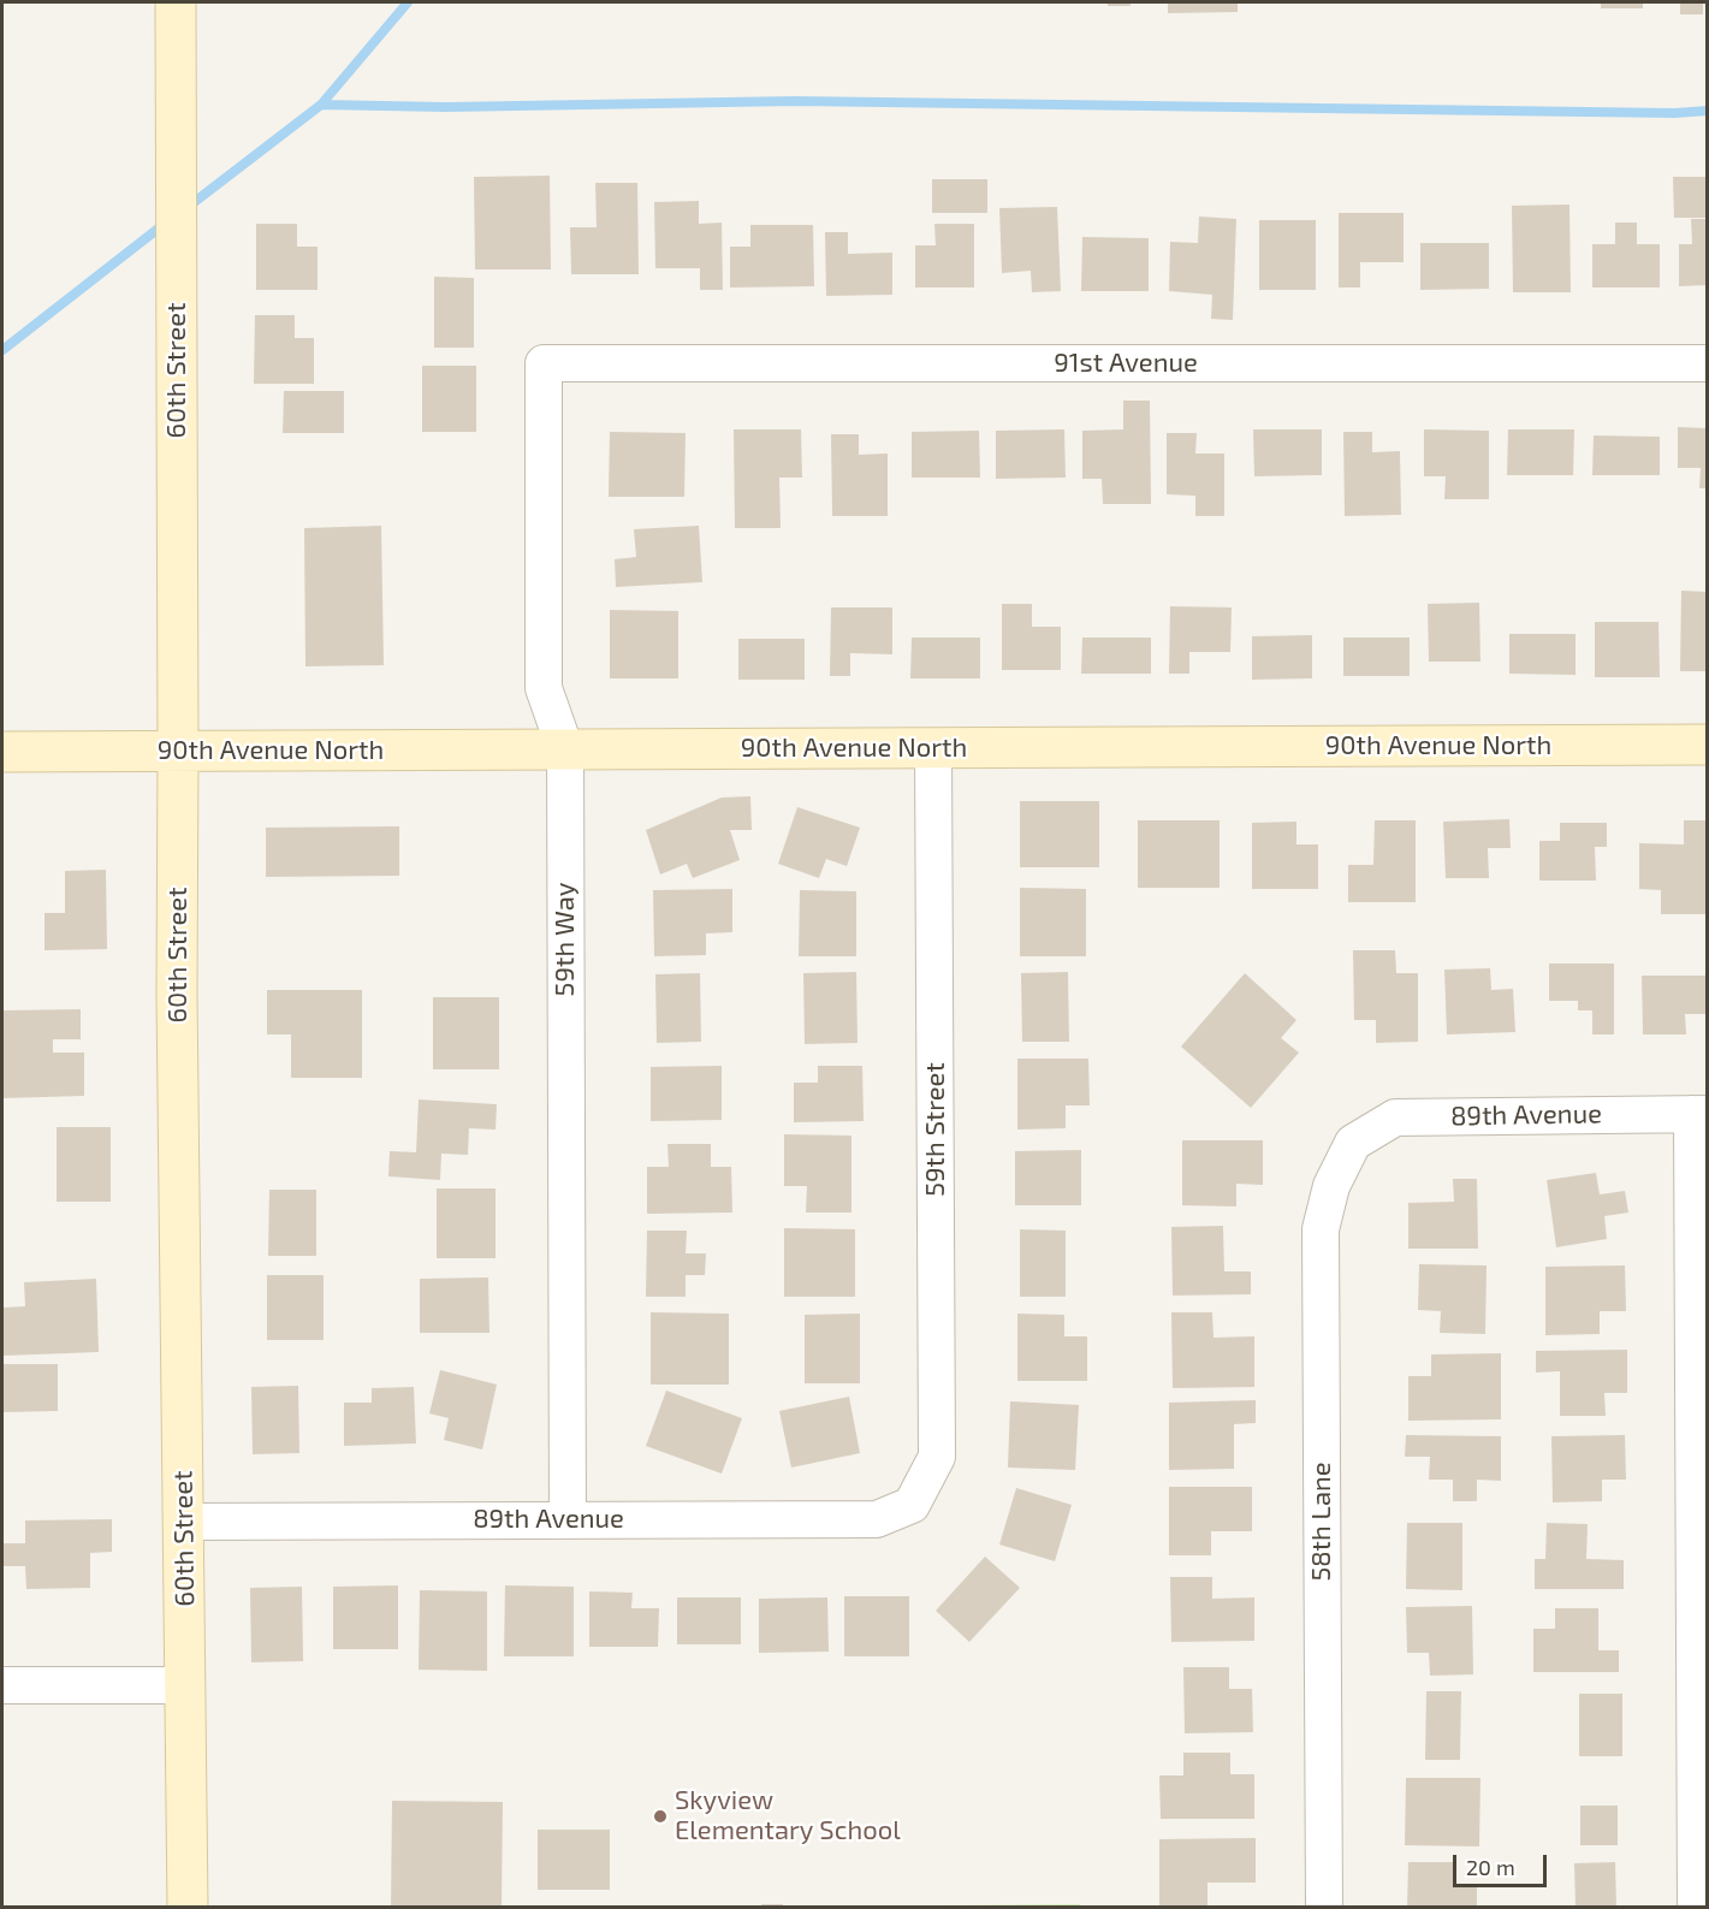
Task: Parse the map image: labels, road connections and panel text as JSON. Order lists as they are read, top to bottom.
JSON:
{
  "streets": {
    "street": [
      "91st Avenue",
      "60th Street",
      "90th Avenue North",
      "59th Way",
      "89th Avenue",
      "59th Street",
      "58th Lane"
    ]
  },
  "crossings": [
    ["91st Avenue", "59th Way"],
    ["60th Street", "90th Avenue North"],
    ["60th Street", "89th Avenue"],
    ["90th Avenue North", "59th Way"],
    ["90th Avenue North", "59th Street"],
    ["59th Way", "89th Avenue"],
    ["89th Avenue", "59th Street"],
    ["89th Avenue", "58th Lane"]
  ],
  "places": ["Skyview Elementary School"],
  "scale_bar": "20 m"
}
